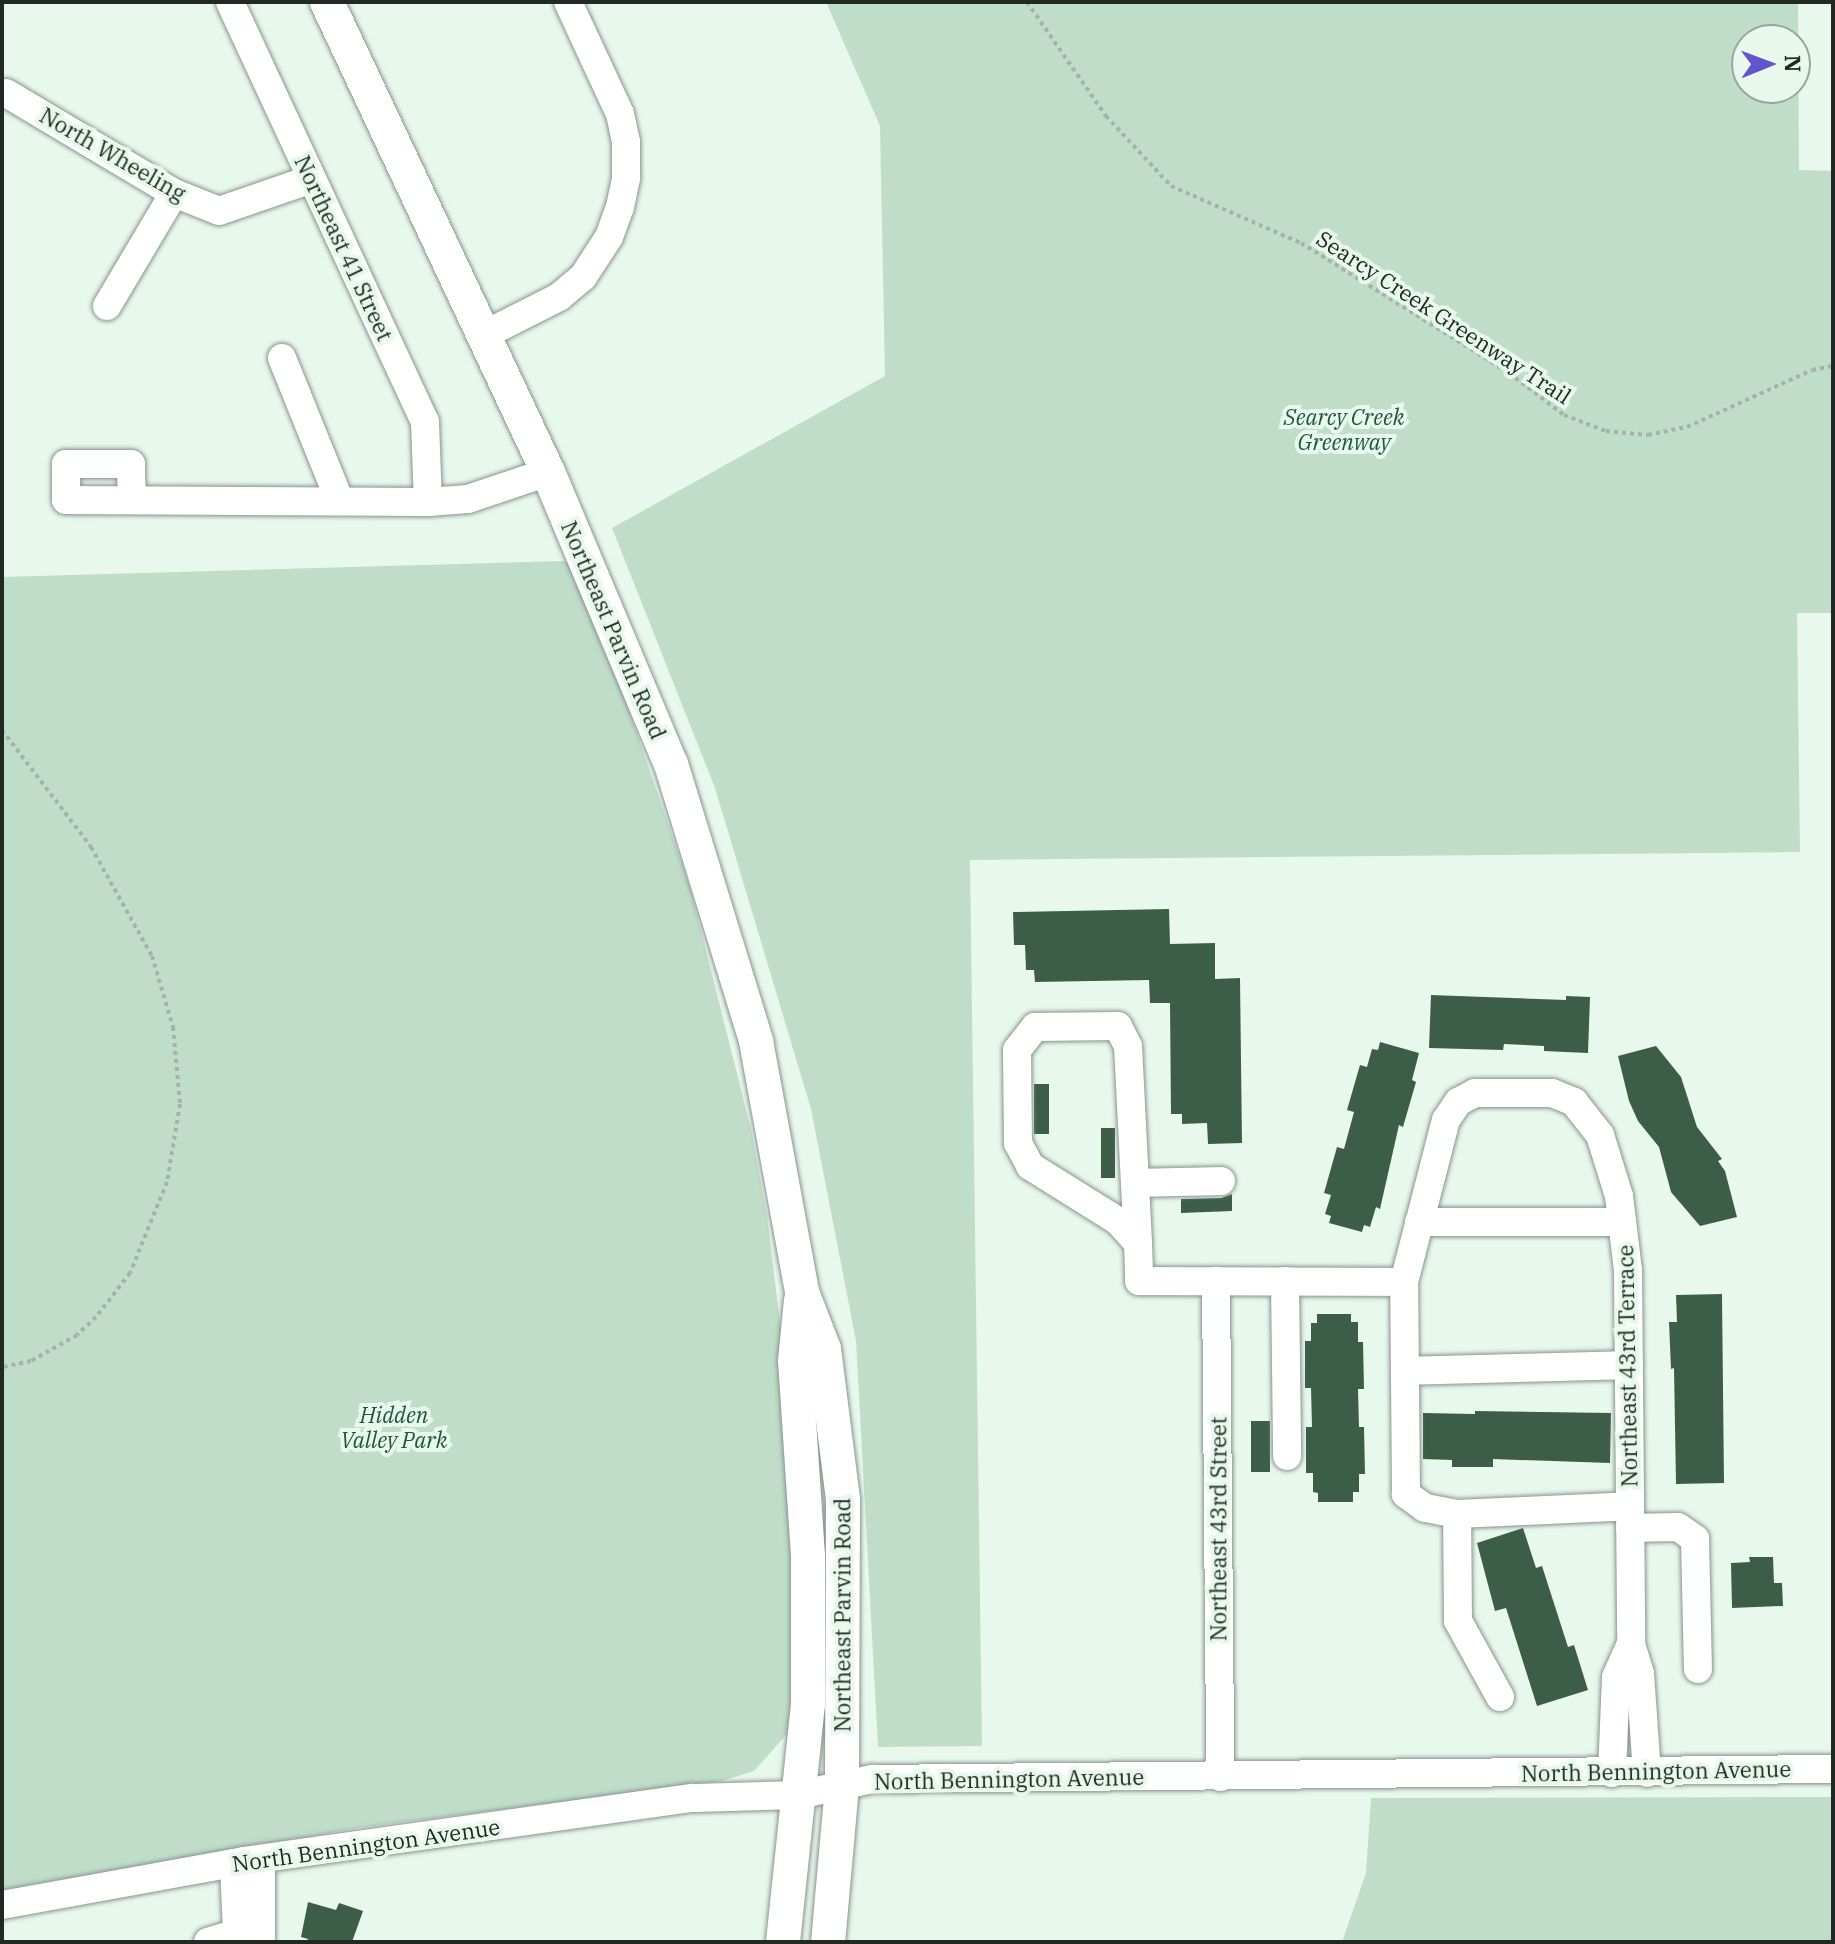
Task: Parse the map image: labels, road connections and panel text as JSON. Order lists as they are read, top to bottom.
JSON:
{
  "streets": {
    "main road": ["Northeast Parvin Road"],
    "street": [
      "North Wheeling",
      "Northeast 41 Street",
      "Northeast 43rd Terrace",
      "Northeast 43rd Street",
      "North Bennington Avenue"
    ],
    "path": ["Searcy Creek Greenway Trail"]
  },
  "crossings": [
    ["North Wheeling", "Northeast 41 Street"],
    ["Northeast Parvin Road", "North Bennington Avenue"],
    ["Northeast 43rd Terrace", "North Bennington Avenue"],
    ["Northeast 43rd Street", "North Bennington Avenue"]
  ],
  "parks": ["Searcy Creek Greenway", "Hidden Valley Park"],
  "north": "right"
}
